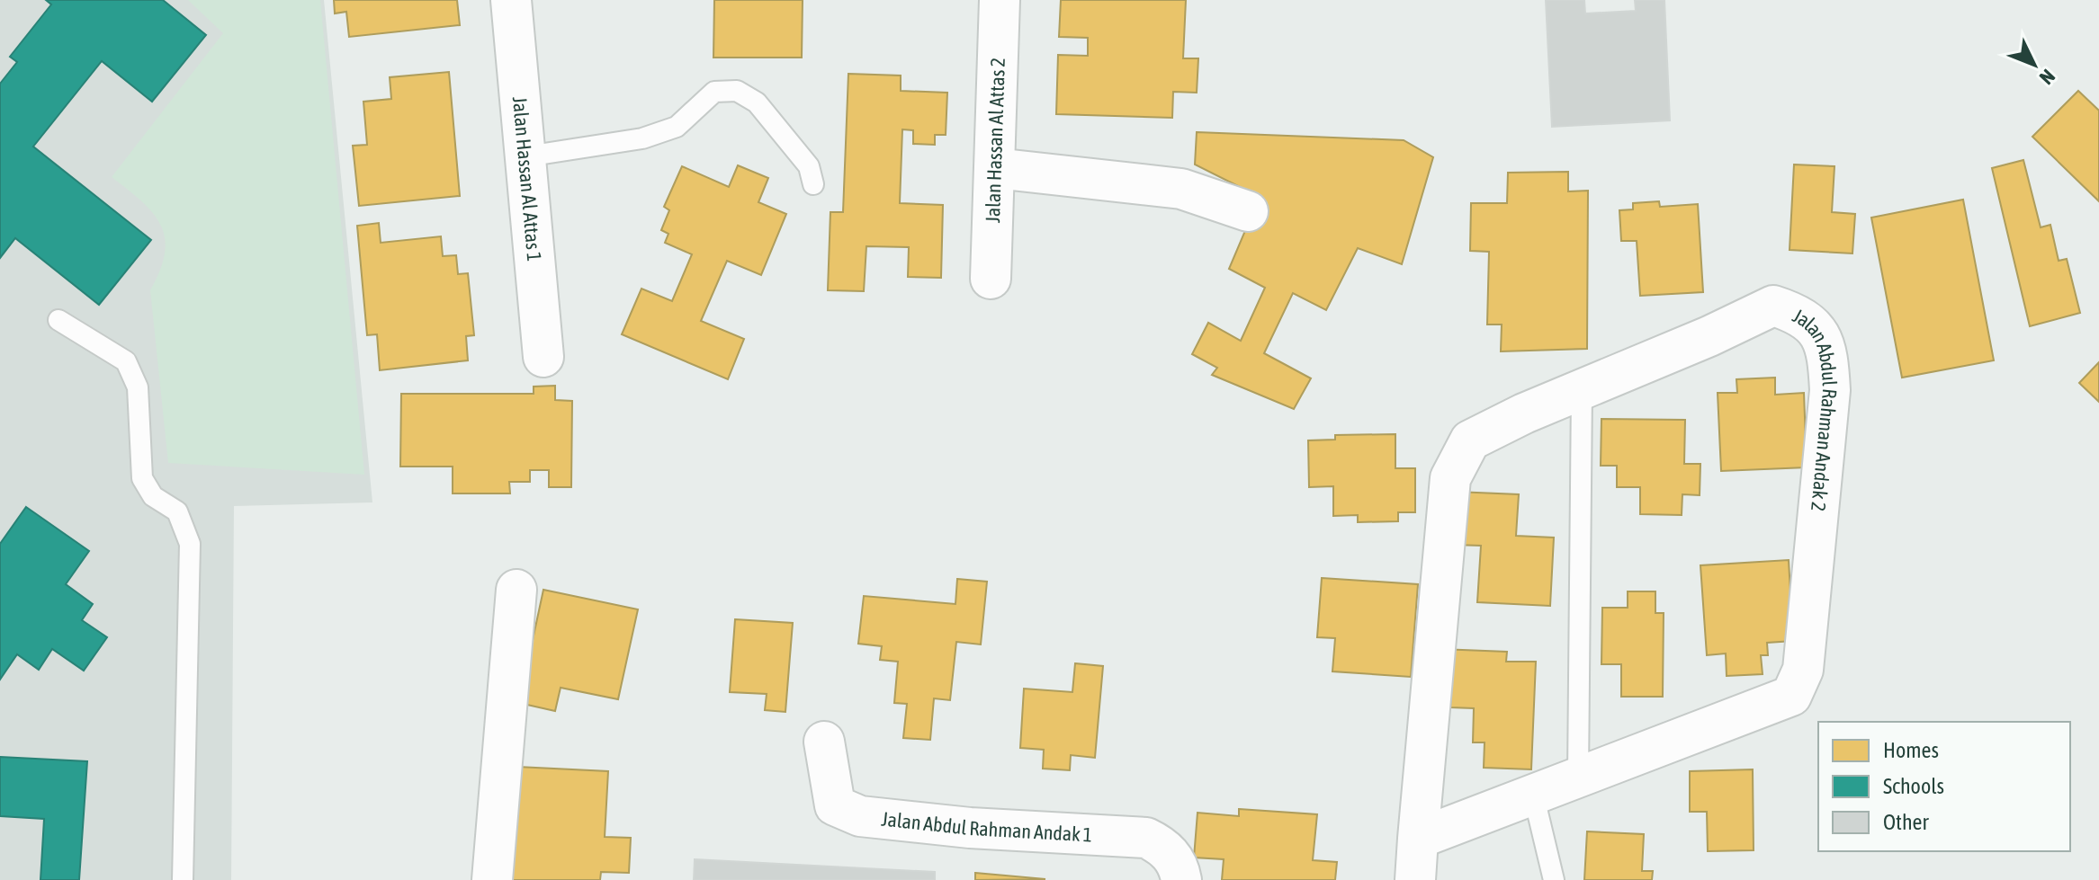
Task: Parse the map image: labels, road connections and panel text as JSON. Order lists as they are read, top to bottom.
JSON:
{
  "streets": {
    "street": [
      "Jalan Hassan Al Attas 2",
      "Jalan Hassan Al Attas 1",
      "Jalan Abdul Rahman Andak 2",
      "Jalan Abdul Rahman Andak 1"
    ]
  },
  "legend": ["Homes", "Schools", "Other"],
  "north": "bottom right"
}
